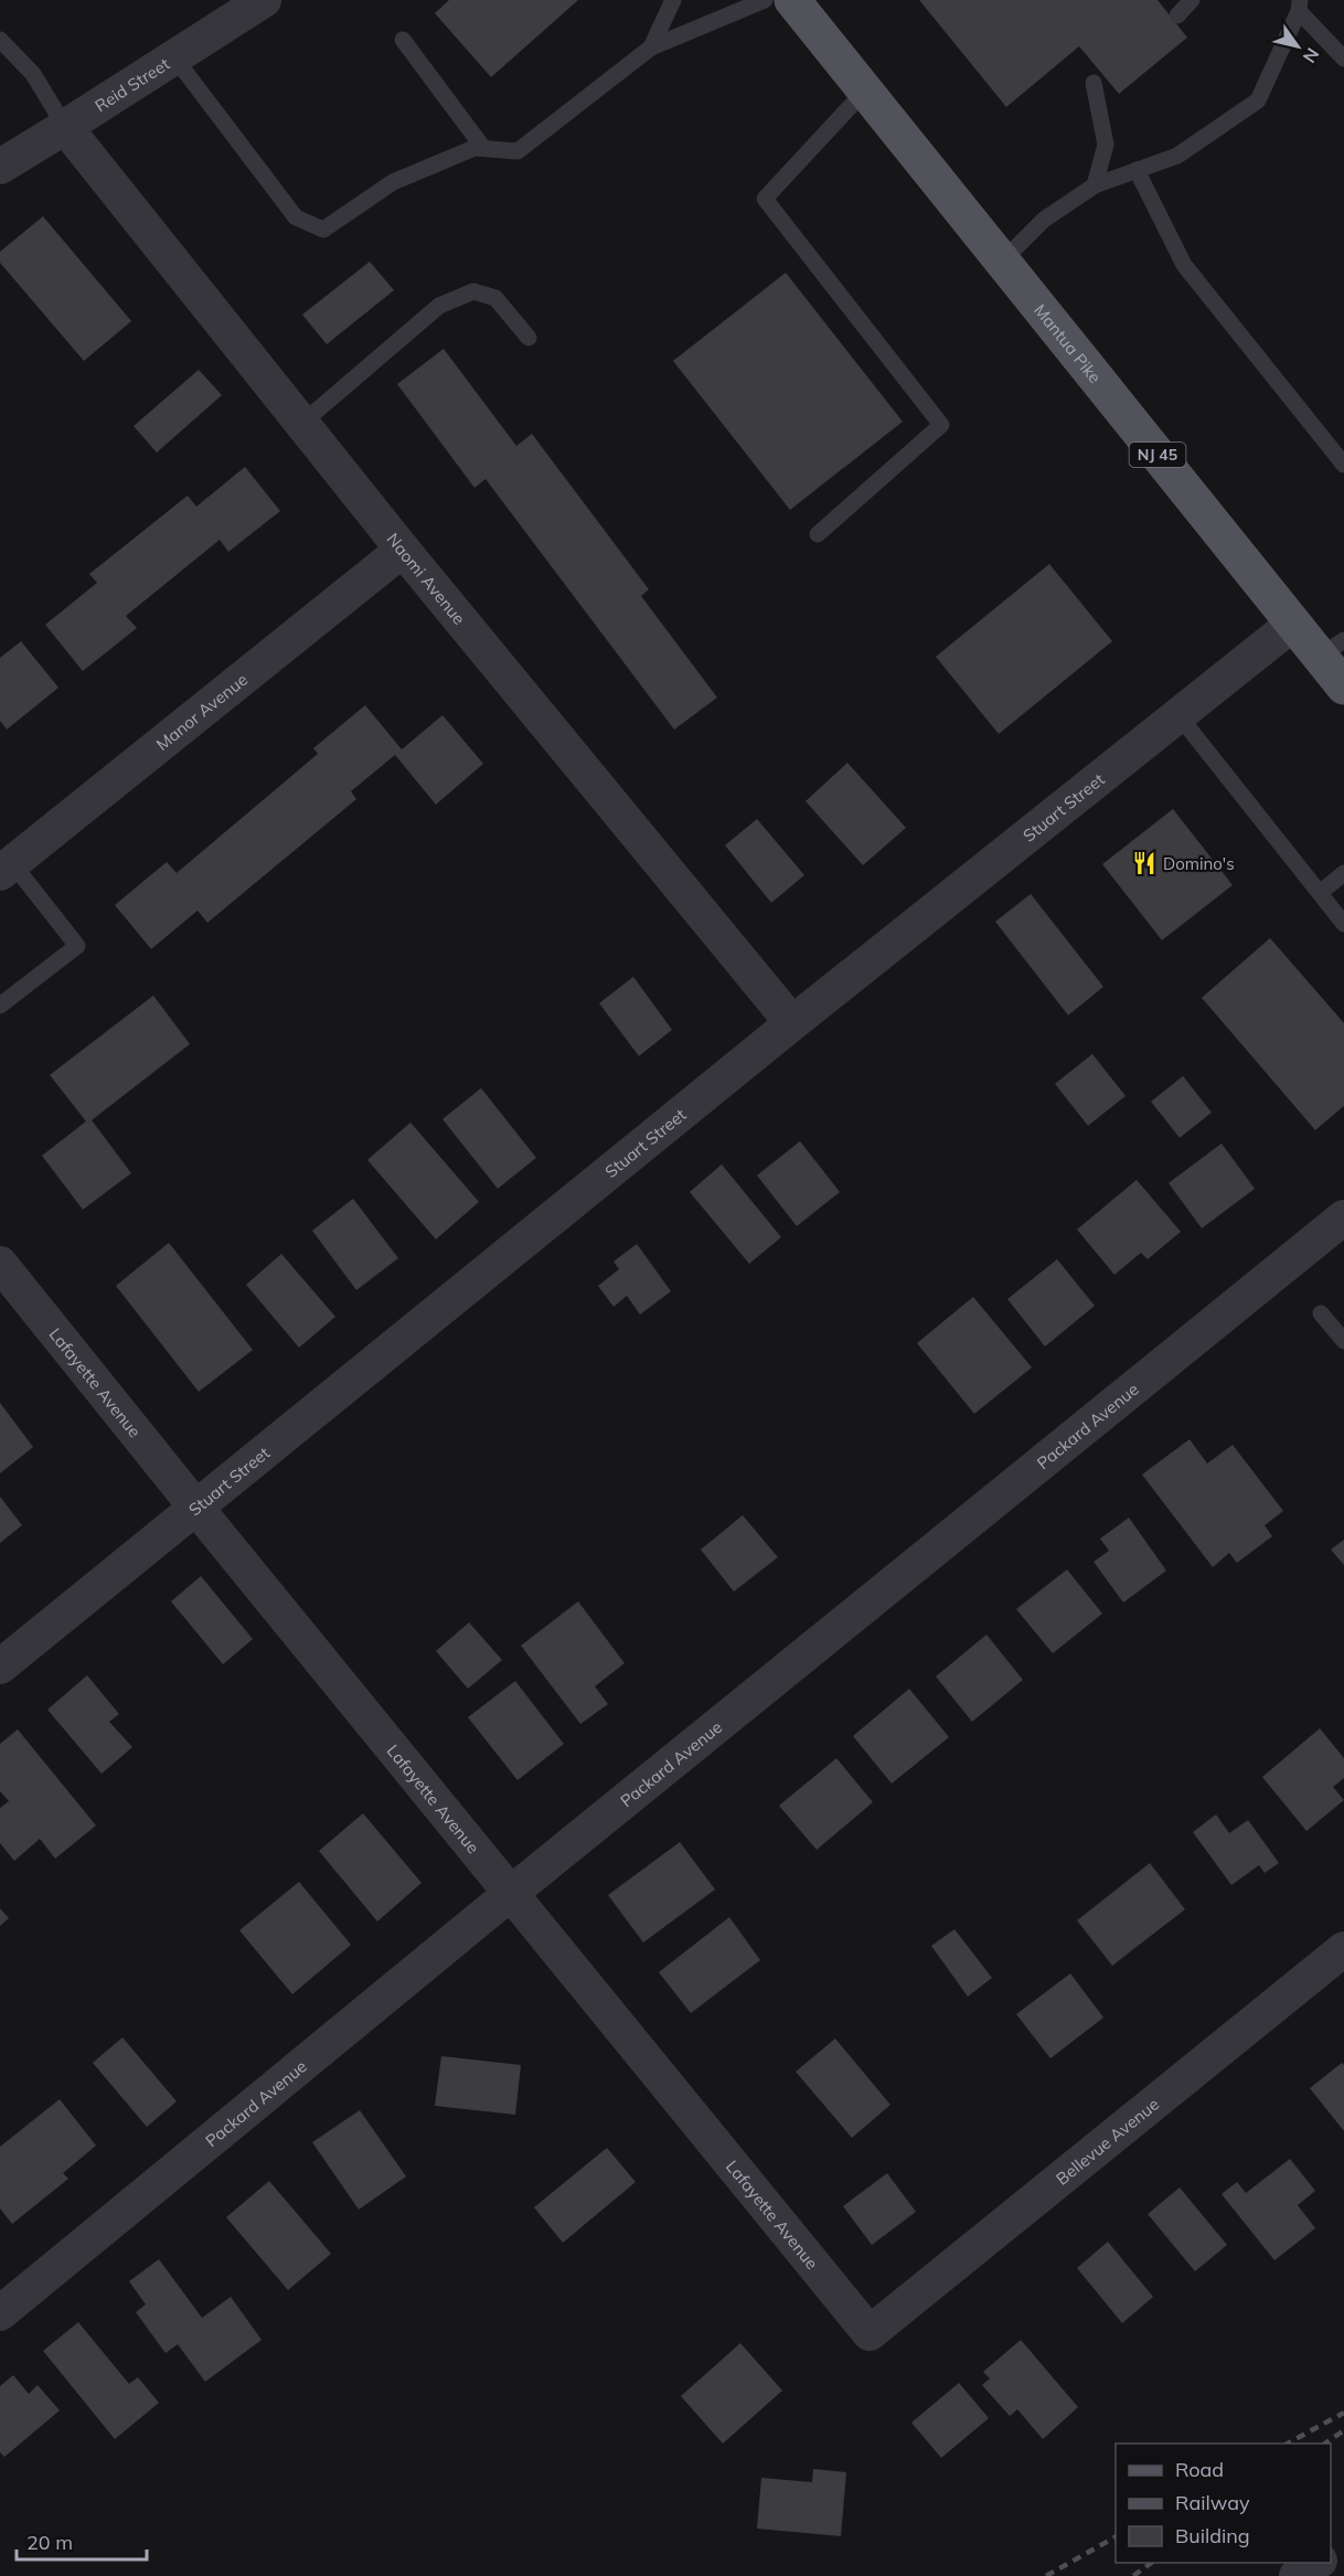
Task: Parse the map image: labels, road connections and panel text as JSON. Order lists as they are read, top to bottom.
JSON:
{
  "streets": {
    "main road": ["Mantua Pike", "NJ 45"],
    "street": [
      "Reid Street",
      "Naomi Avenue",
      "Manor Avenue",
      "Stuart Street",
      "Lafayette Avenue",
      "Packard Avenue",
      "Bellevue Avenue"
    ]
  },
  "crossings": [
    ["Reid Street", "Naomi Avenue"],
    ["Mantua Pike", "Stuart Street"],
    ["Naomi Avenue", "Manor Avenue"],
    ["Naomi Avenue", "Stuart Street"],
    ["Stuart Street", "Lafayette Avenue"],
    ["Lafayette Avenue", "Packard Avenue"],
    ["Lafayette Avenue", "Bellevue Avenue"]
  ],
  "places": {
    "restaurant": ["Domino's"]
  },
  "legend": ["Road", "Railway", "Building"],
  "scale_bar": "20 m",
  "north": "bottom right"
}
